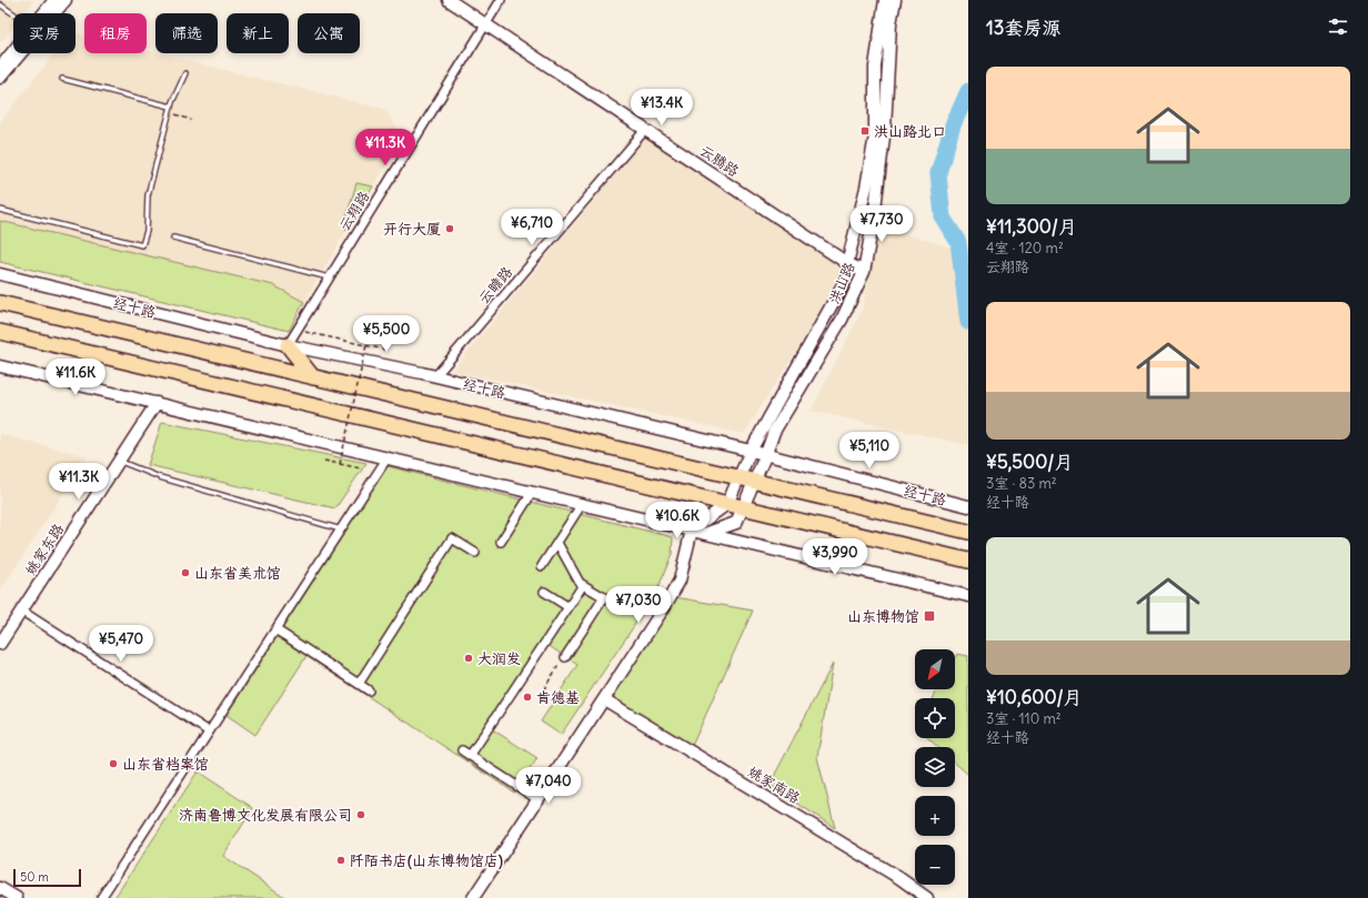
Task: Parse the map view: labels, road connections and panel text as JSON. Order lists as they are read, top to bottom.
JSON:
{
  "streets": {
    "highway": ["经十路"],
    "main road": [
      "云腾路",
      "洪山路",
      "姚家东路",
      "姚家南路"
    ],
    "street": ["云翔路", "云瞻路"]
  },
  "crossings": [
    ["云腾路", "云翔路"],
    ["云腾路", "洪山路"],
    ["云腾路", "云瞻路"],
    ["云翔路", "经十路"],
    ["洪山路", "经十路"],
    ["云瞻路", "经十路"]
  ],
  "places": {
    "transit": ["洪山路北口", "山东博物馆"],
    "other": [
      "开行大厦",
      "山东省美术馆",
      "大润发",
      "肯德基",
      "山东省档案馆",
      "济南鲁博文化发展有限公司",
      "阡陌书店(山东博物馆店)"
    ]
  },
  "scale_bar": "50 m",
  "north": "bottom left",
  "page": {
    "heading": "13套房源",
    "chip": [
      "买房",
      "租房",
      "筛选",
      "新上",
      "公寓"
    ],
    "list": [
      {
        "name": "¥11,300/月",
        "note": "4室 · 120 m² · 云翔路"
      },
      {
        "name": "¥5,500/月",
        "note": "3室 · 83 m² · 经十路"
      },
      {
        "name": "¥10,600/月",
        "note": "3室 · 110 m² · 经十路"
      }
    ],
    "price": [
      "¥13.4K",
      "¥11.3K",
      "¥7,730",
      "¥6,710",
      "¥5,500",
      "¥11.6K",
      "¥5,110",
      "¥11.3K",
      "¥10.6K",
      "¥3,990",
      "¥7,030",
      "¥5,470",
      "¥7,040"
    ],
    "map_buttons": ["+", "−"],
    "scale": "50 m"
  }
}
